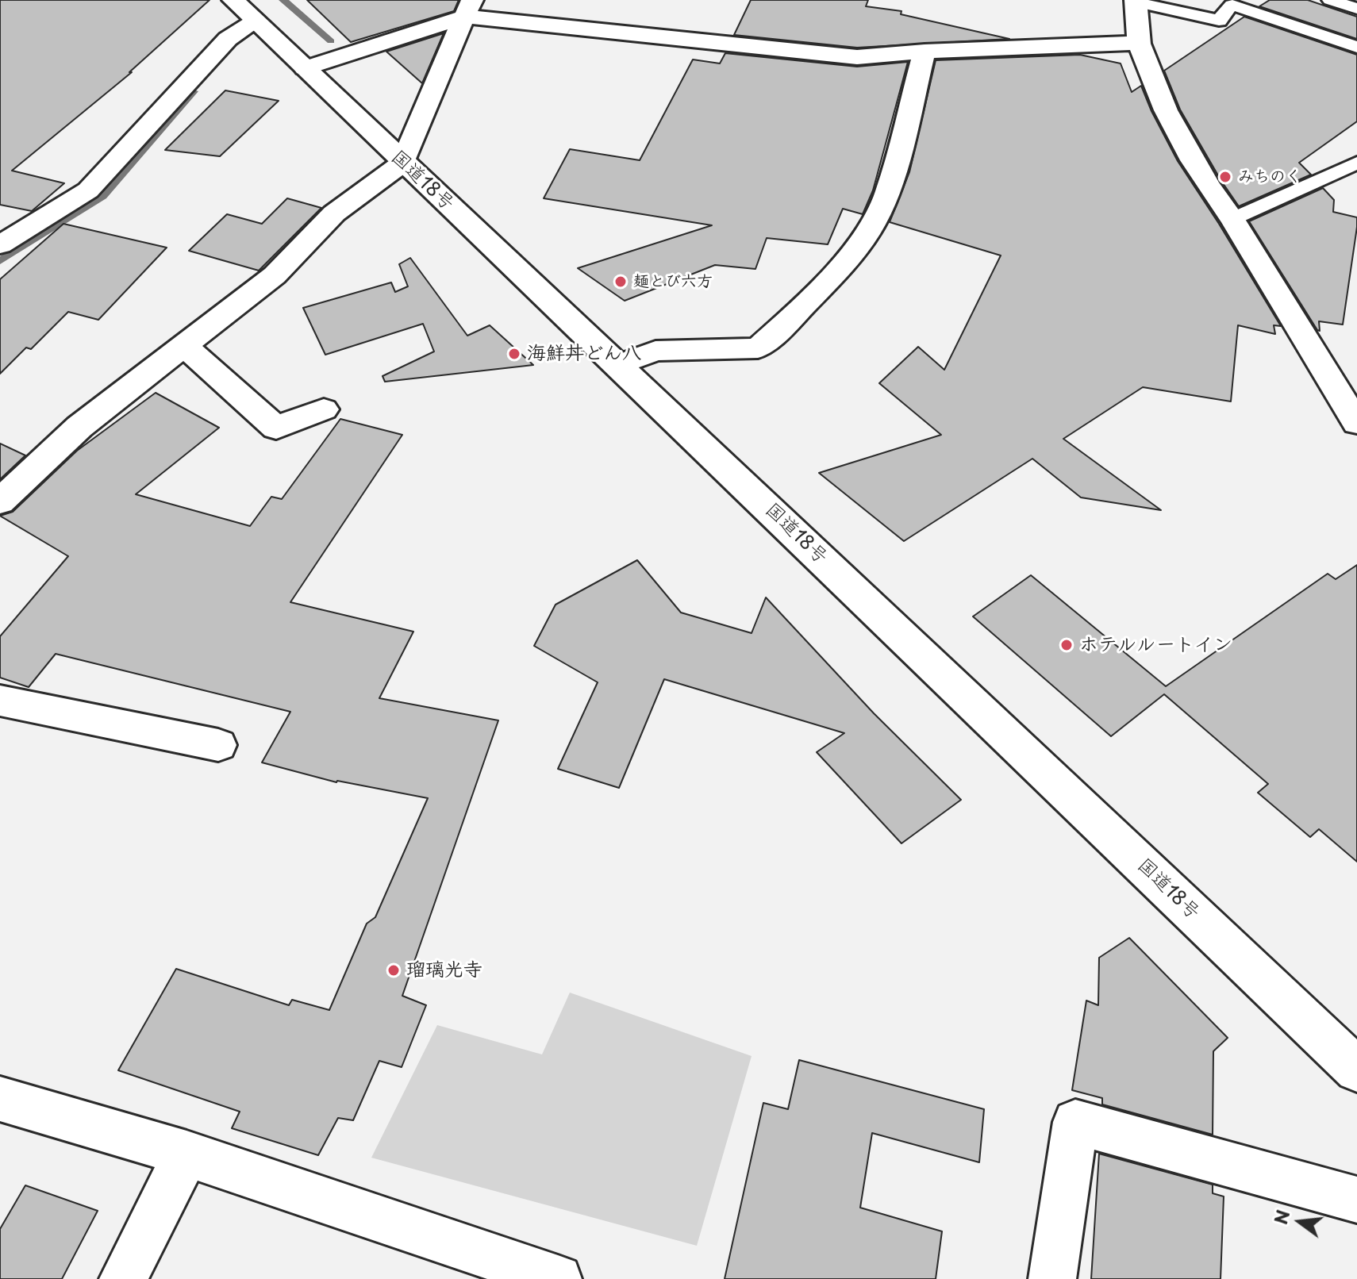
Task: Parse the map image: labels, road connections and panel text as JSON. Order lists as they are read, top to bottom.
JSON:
{
  "streets": {
    "main road": ["国道18号"]
  },
  "places": [
    "みちのく",
    "麺とび六方",
    "海鮮丼どん八",
    "ホテルルートイン",
    "瑠璃光寺"
  ],
  "north": "left"
}
